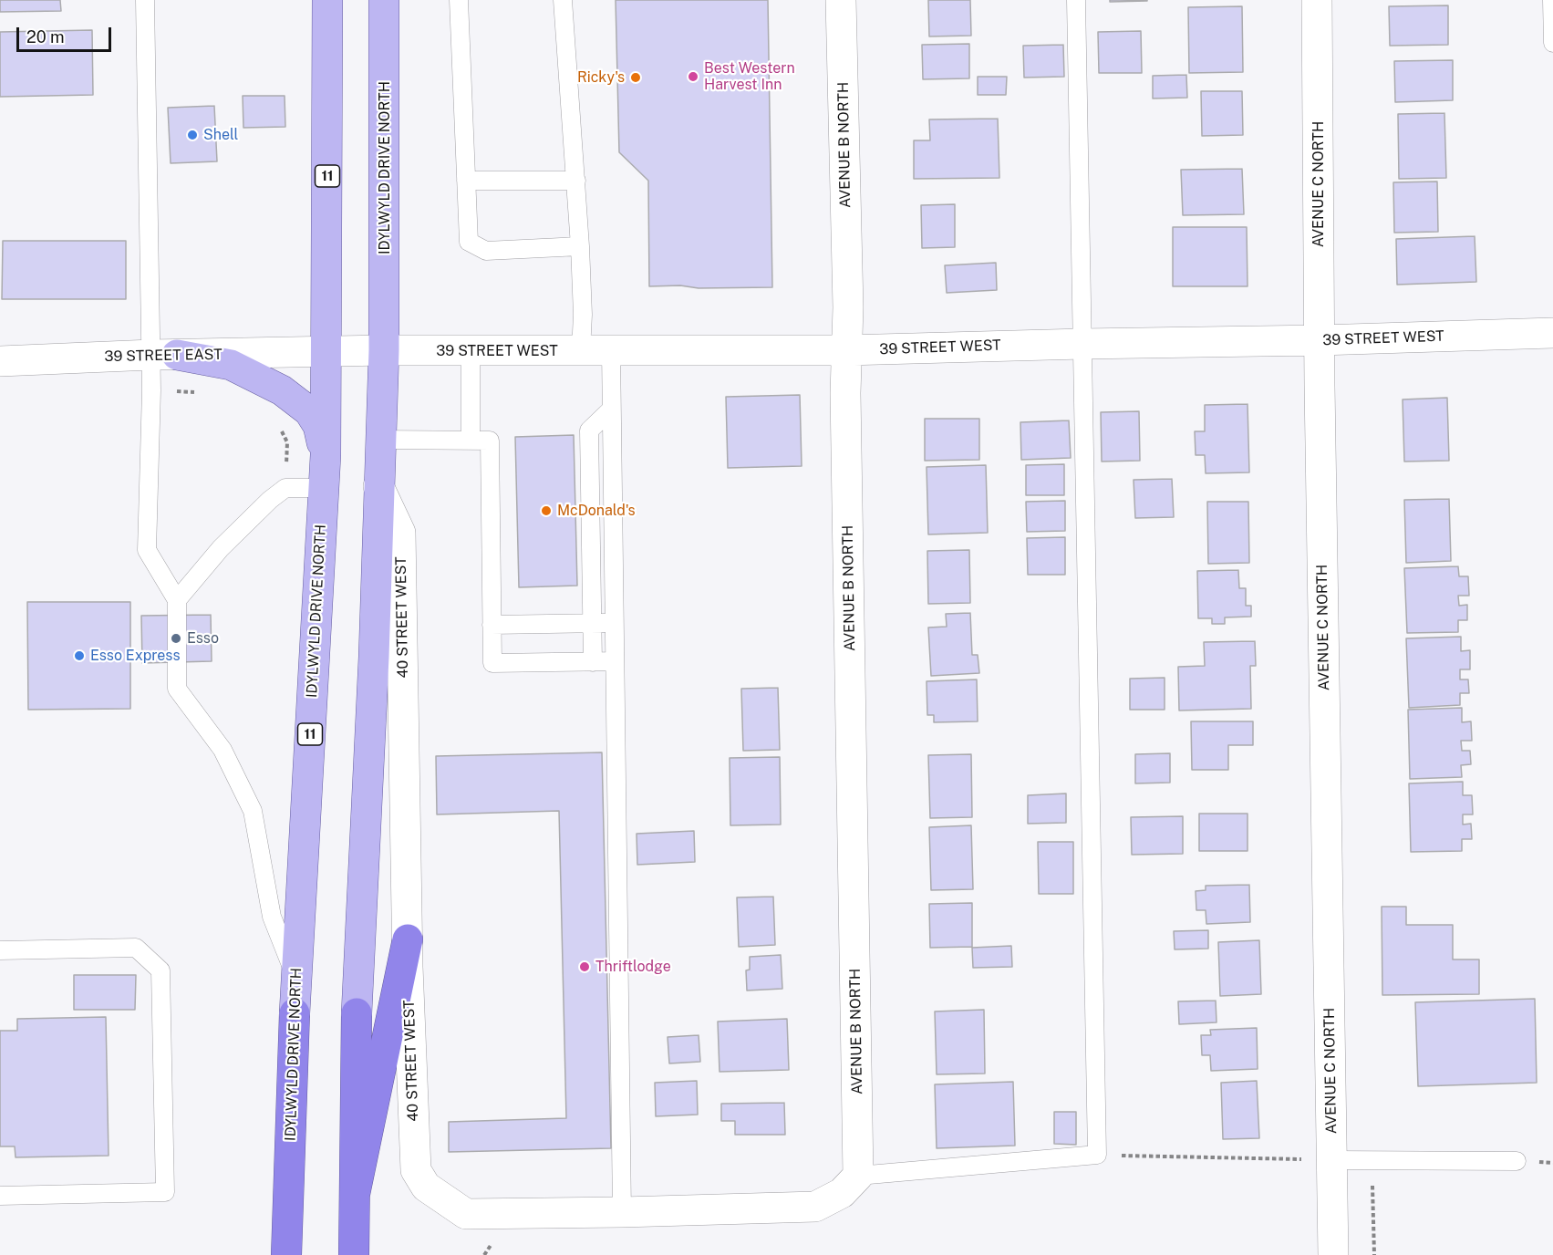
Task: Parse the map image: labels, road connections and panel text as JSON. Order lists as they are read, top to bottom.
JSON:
{
  "streets": {
    "highway": ["IDYLWYLD DRIVE NORTH", "11"],
    "street": [
      "AVENUE B NORTH",
      "AVENUE C NORTH",
      "39 STREET WEST",
      "39 STREET EAST",
      "40 STREET WEST"
    ]
  },
  "crossings": [
    ["AVENUE B NORTH", "39 STREET WEST"],
    ["AVENUE B NORTH", "40 STREET WEST"],
    ["IDYLWYLD DRIVE NORTH", "39 STREET WEST"],
    ["IDYLWYLD DRIVE NORTH", "39 STREET EAST"],
    ["IDYLWYLD DRIVE NORTH", "40 STREET WEST"],
    ["AVENUE C NORTH", "39 STREET WEST"],
    ["39 STREET WEST", "39 STREET EAST"]
  ],
  "places": [
    "Best Western Harvest Inn",
    "Ricky's",
    "Shell",
    "McDonald's",
    "Esso",
    "Esso Express",
    "Thriftlodge"
  ],
  "scale_bar": "20 m"
}
